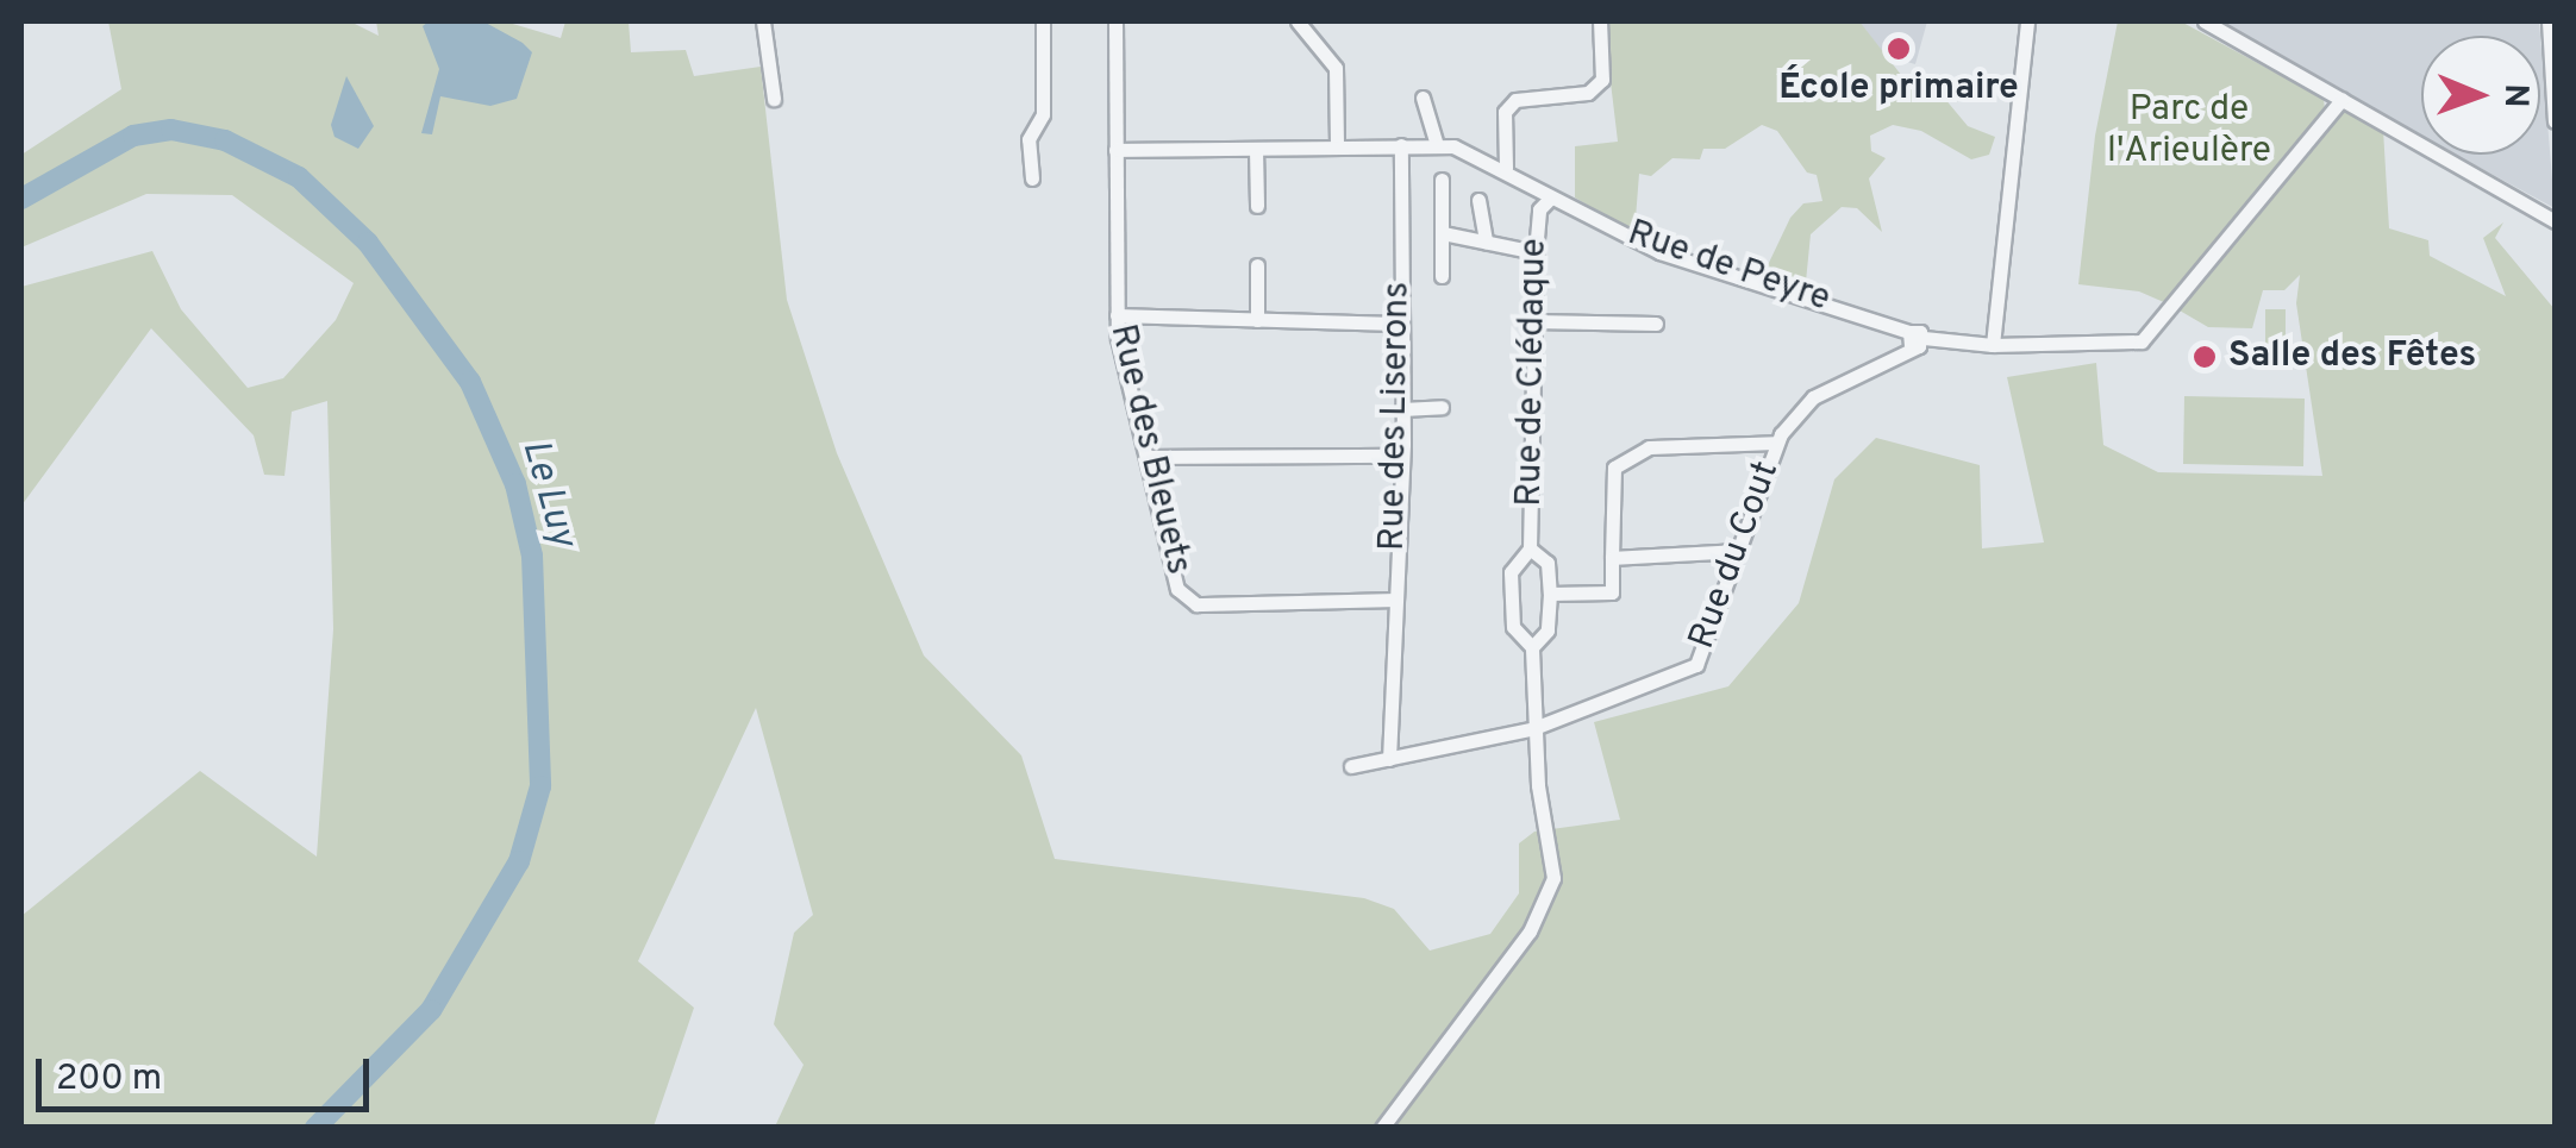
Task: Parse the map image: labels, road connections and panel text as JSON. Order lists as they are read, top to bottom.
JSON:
{
  "streets": {
    "street": [
      "Rue de Peyre",
      "Rue de Clédaque",
      "Rue des Liserons",
      "Rue des Bleuets",
      "Rue du Cout"
    ]
  },
  "crossings": [
    ["Rue de Peyre", "Rue de Clédaque"],
    ["Rue de Peyre", "Rue des Liserons"],
    ["Rue de Peyre", "Rue des Bleuets"],
    ["Rue de Peyre", "Rue du Cout"],
    ["Rue de Clédaque", "Rue du Cout"],
    ["Rue des Liserons", "Rue des Bleuets"],
    ["Rue des Liserons", "Rue du Cout"]
  ],
  "water": ["Le Luy"],
  "parks": ["Parc de l'Arieulère"],
  "places": ["École primaire", "Salle des Fêtes"],
  "scale_bar": "200 m",
  "north": "right"
}
